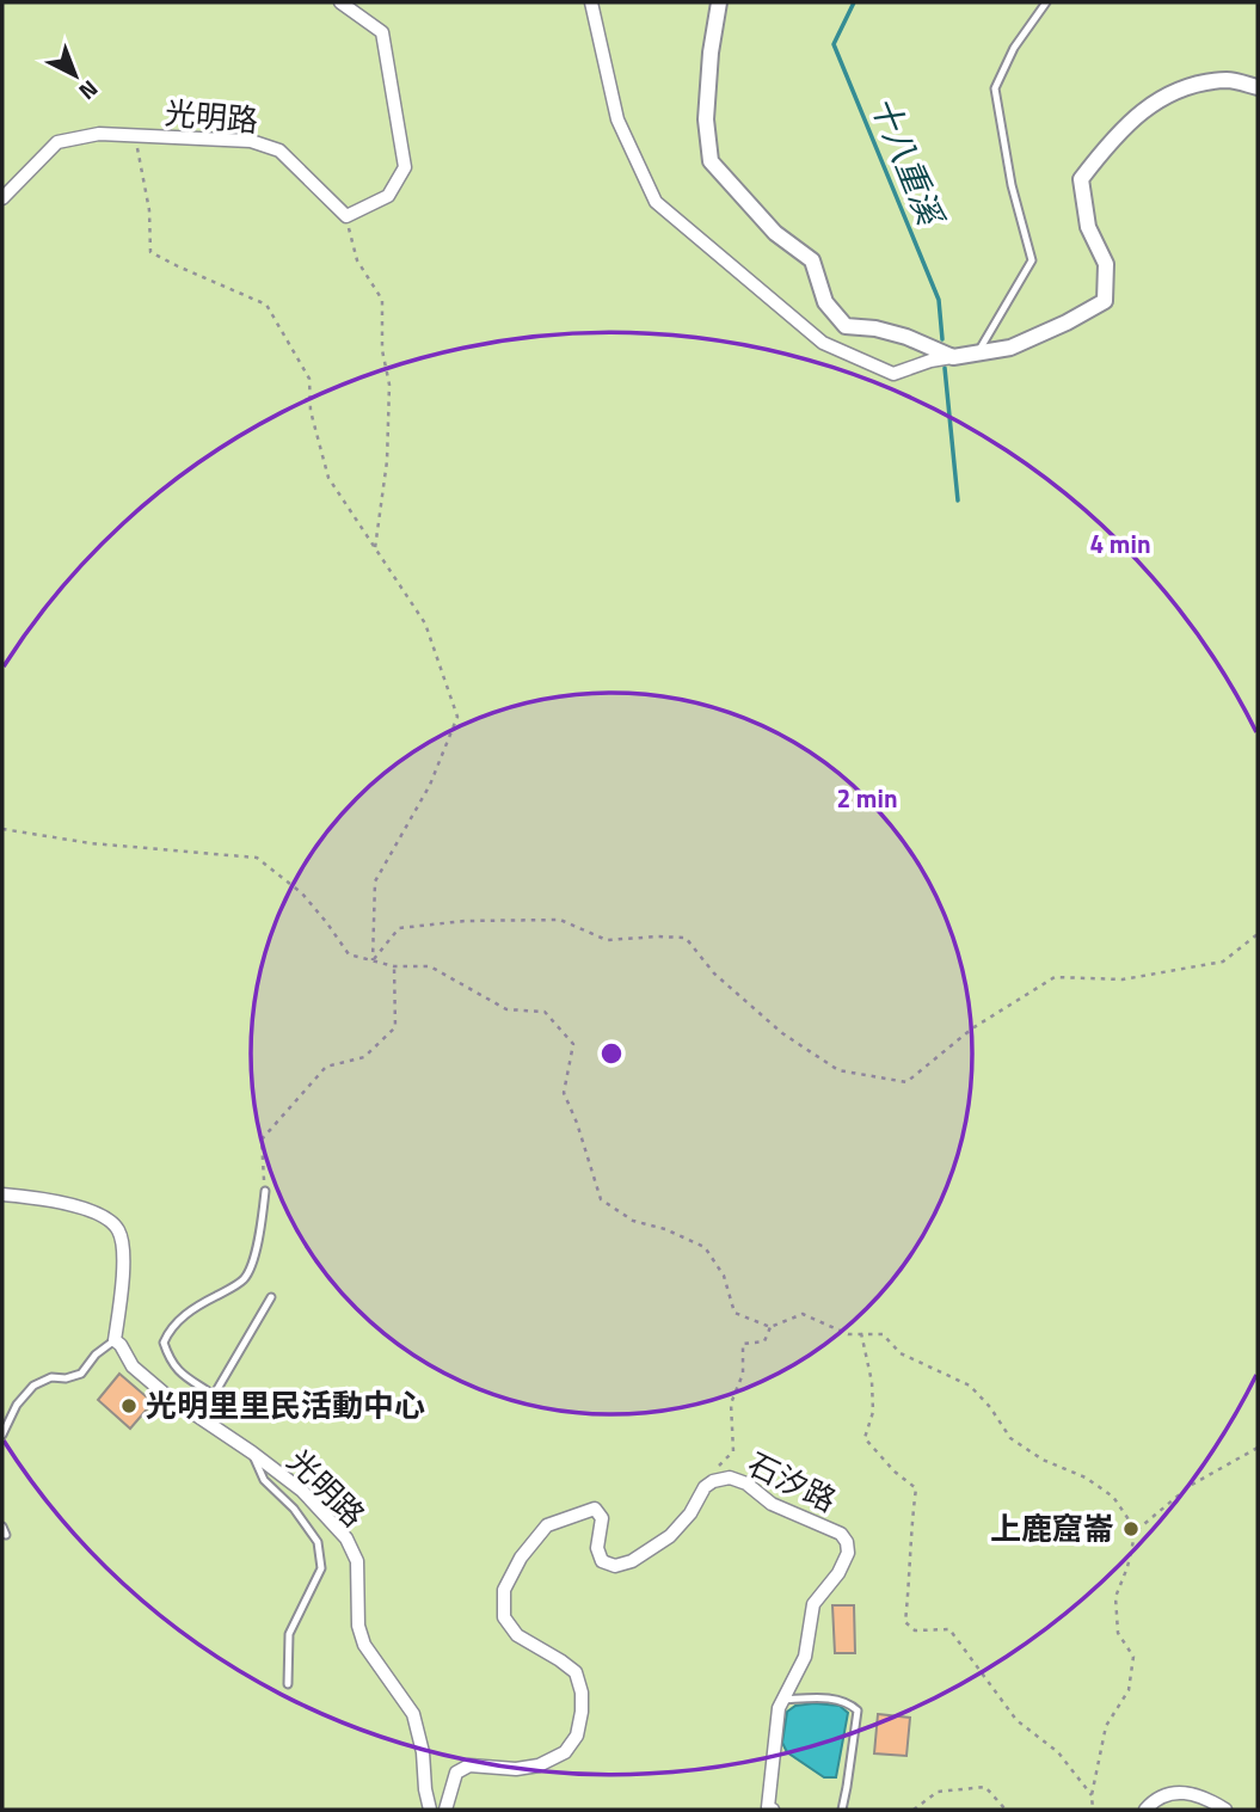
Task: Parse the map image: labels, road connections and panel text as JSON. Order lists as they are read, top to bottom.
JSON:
{
  "streets": {
    "street": ["光明路", "石汐路"]
  },
  "water": ["十八重溪"],
  "places": ["光明里里民活動中心", "上鹿窟崙"],
  "north": "bottom right",
  "rings": ["4 min", "2 min"]
}
